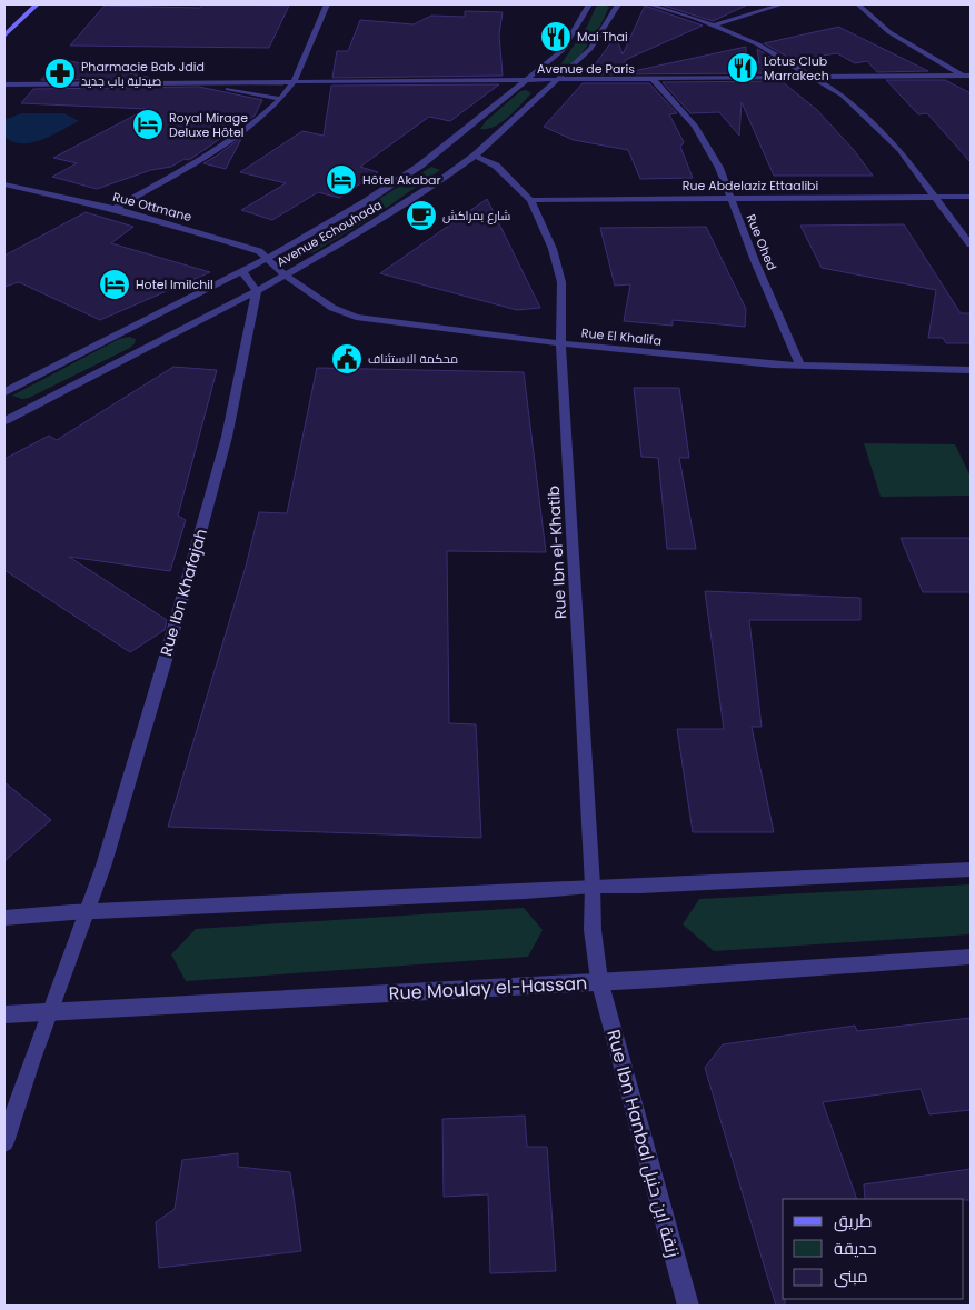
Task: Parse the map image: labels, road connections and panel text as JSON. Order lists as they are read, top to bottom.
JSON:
{
  "streets": {
    "street": [
      "Avenue de Paris",
      "Rue Abdelaziz Ettaalibi",
      "Rue Ottmane",
      "Avenue Echouhada",
      "Rue Ohed",
      "Rue El Khalifa",
      "Rue Ibn el-Khatib",
      "Rue Ibn Khafajah",
      "Rue Moulay el-Hassan",
      "Rue Ibn Hanbal زنقة ابن حنبل"
    ]
  },
  "crossings": [
    ["Avenue de Paris", "Avenue Echouhada"],
    ["Avenue de Paris", "Rue Ohed"],
    ["Rue Abdelaziz Ettaalibi", "Rue Ohed"],
    ["Rue Abdelaziz Ettaalibi", "Rue Ibn el-Khatib"],
    ["Rue Ottmane", "Avenue Echouhada"],
    ["Rue Ottmane", "Rue El Khalifa"],
    ["Avenue Echouhada", "Rue El Khalifa"],
    ["Avenue Echouhada", "Rue Ibn el-Khatib"],
    ["Avenue Echouhada", "Rue Ibn Khafajah"],
    ["Rue Ohed", "Rue El Khalifa"],
    ["Rue El Khalifa", "Rue Ibn el-Khatib"],
    ["Rue Ibn el-Khatib", "Rue Moulay el-Hassan"],
    ["Rue Ibn el-Khatib", "Rue Ibn Hanbal زنقة ابن حنبل"],
    ["Rue Ibn Khafajah", "Rue Moulay el-Hassan"],
    ["Rue Moulay el-Hassan", "Rue Ibn Hanbal زنقة ابن حنبل"]
  ],
  "places": {
    "restaurant": ["Mai Thai", "Lotus Club Marrakech"],
    "pharmacy": ["Pharmacie Bab Jdid صيدلية باب جديد"],
    "hotel": ["Royal Mirage Deluxe Hôtel", "Hôtel Akabar", "Hotel Imilchil"],
    "cafe": ["شارع بمراكش"],
    "public building": ["محكمة الاستئناف"]
  },
  "legend": ["طريق", "حديقة", "مبنى"]
}
